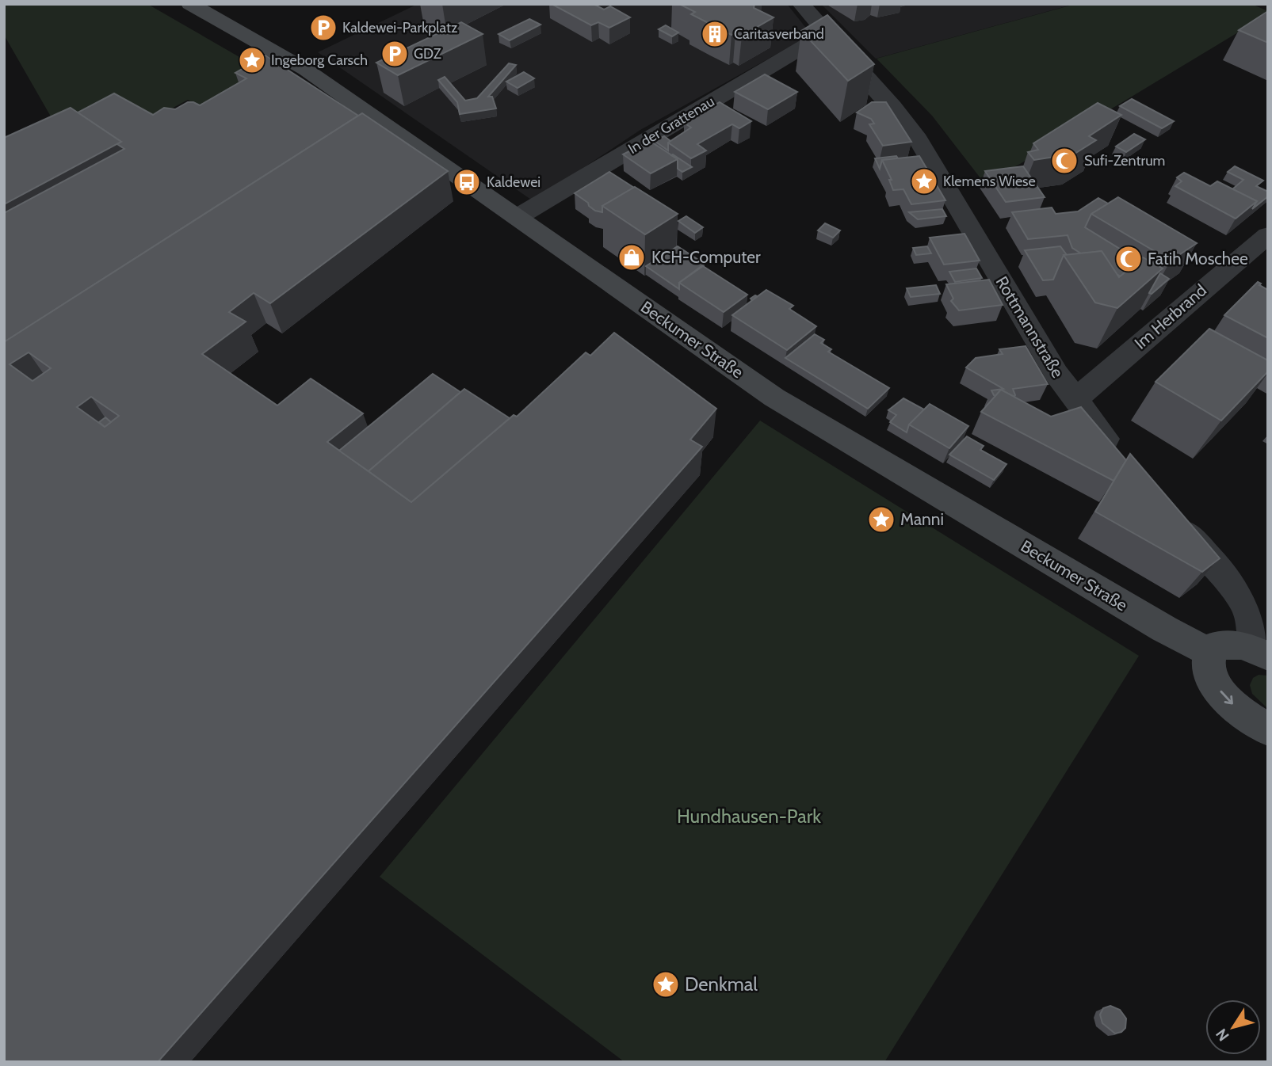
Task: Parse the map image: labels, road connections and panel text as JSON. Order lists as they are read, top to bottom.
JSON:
{
  "streets": {
    "street": [
      "In der Grattenau",
      "Im Herbrand",
      "Rottmannstraße",
      "Beckumer Straße"
    ]
  },
  "crossings": [
    ["In der Grattenau", "Rottmannstraße"],
    ["In der Grattenau", "Beckumer Straße"],
    ["Im Herbrand", "Rottmannstraße"]
  ],
  "parks": ["Hundhausen-Park"],
  "places": {
    "parking": ["Kaldewei-Parkplatz", "GDZ"],
    "building": ["Caritasverband"],
    "place": [
      "Ingeborg Carsch",
      "Klemens Wiese",
      "Manni",
      "Denkmal"
    ],
    "mosque": ["Sufi-Zentrum", "Fatih Moschee"],
    "bus stop": ["Kaldewei"],
    "shop": ["KCH-Computer"]
  },
  "north": "bottom left"
}
